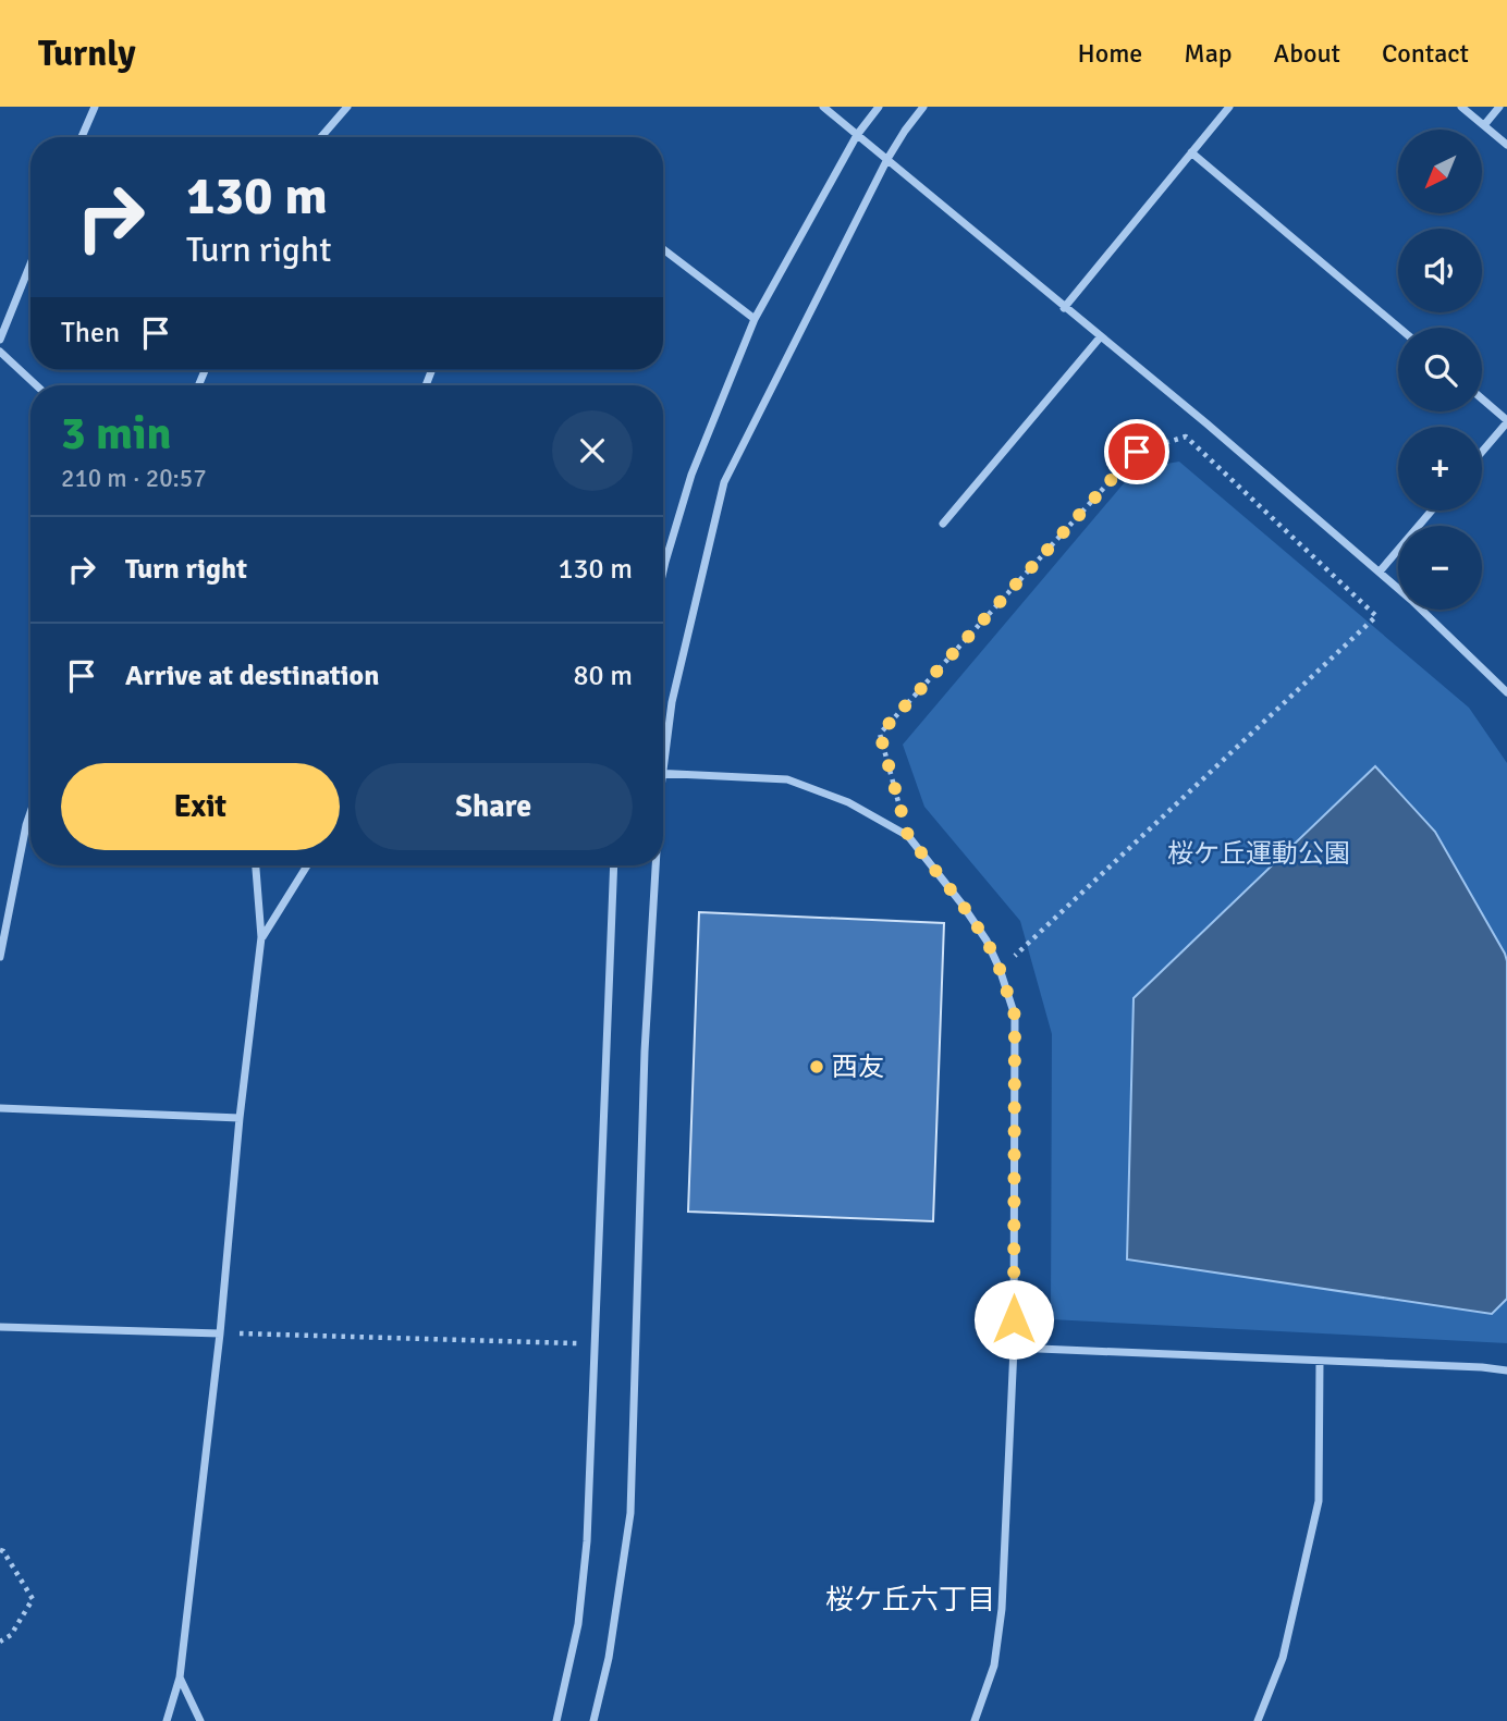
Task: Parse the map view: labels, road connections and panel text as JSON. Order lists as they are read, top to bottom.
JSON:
{
  "districts": ["桜ケ丘六丁目"],
  "parks": ["桜ケ丘運動公園"],
  "places": ["西友"],
  "north": "bottom left",
  "page": {
    "header": "Turnly",
    "nav": [
      "Home",
      "Map",
      "About",
      "Contact"
    ],
    "map_buttons": ["+", "−"],
    "turn": ["130 m", "Turn right"],
    "then": "Then",
    "heading": ["3 min", "210 m · 20:57"],
    "list": [
      {
        "name": "Turn right",
        "value": "130 m"
      },
      {
        "name": "Arrive at destination",
        "value": "80 m"
      }
    ],
    "buttons": ["Exit", "Share"]
  }
}
